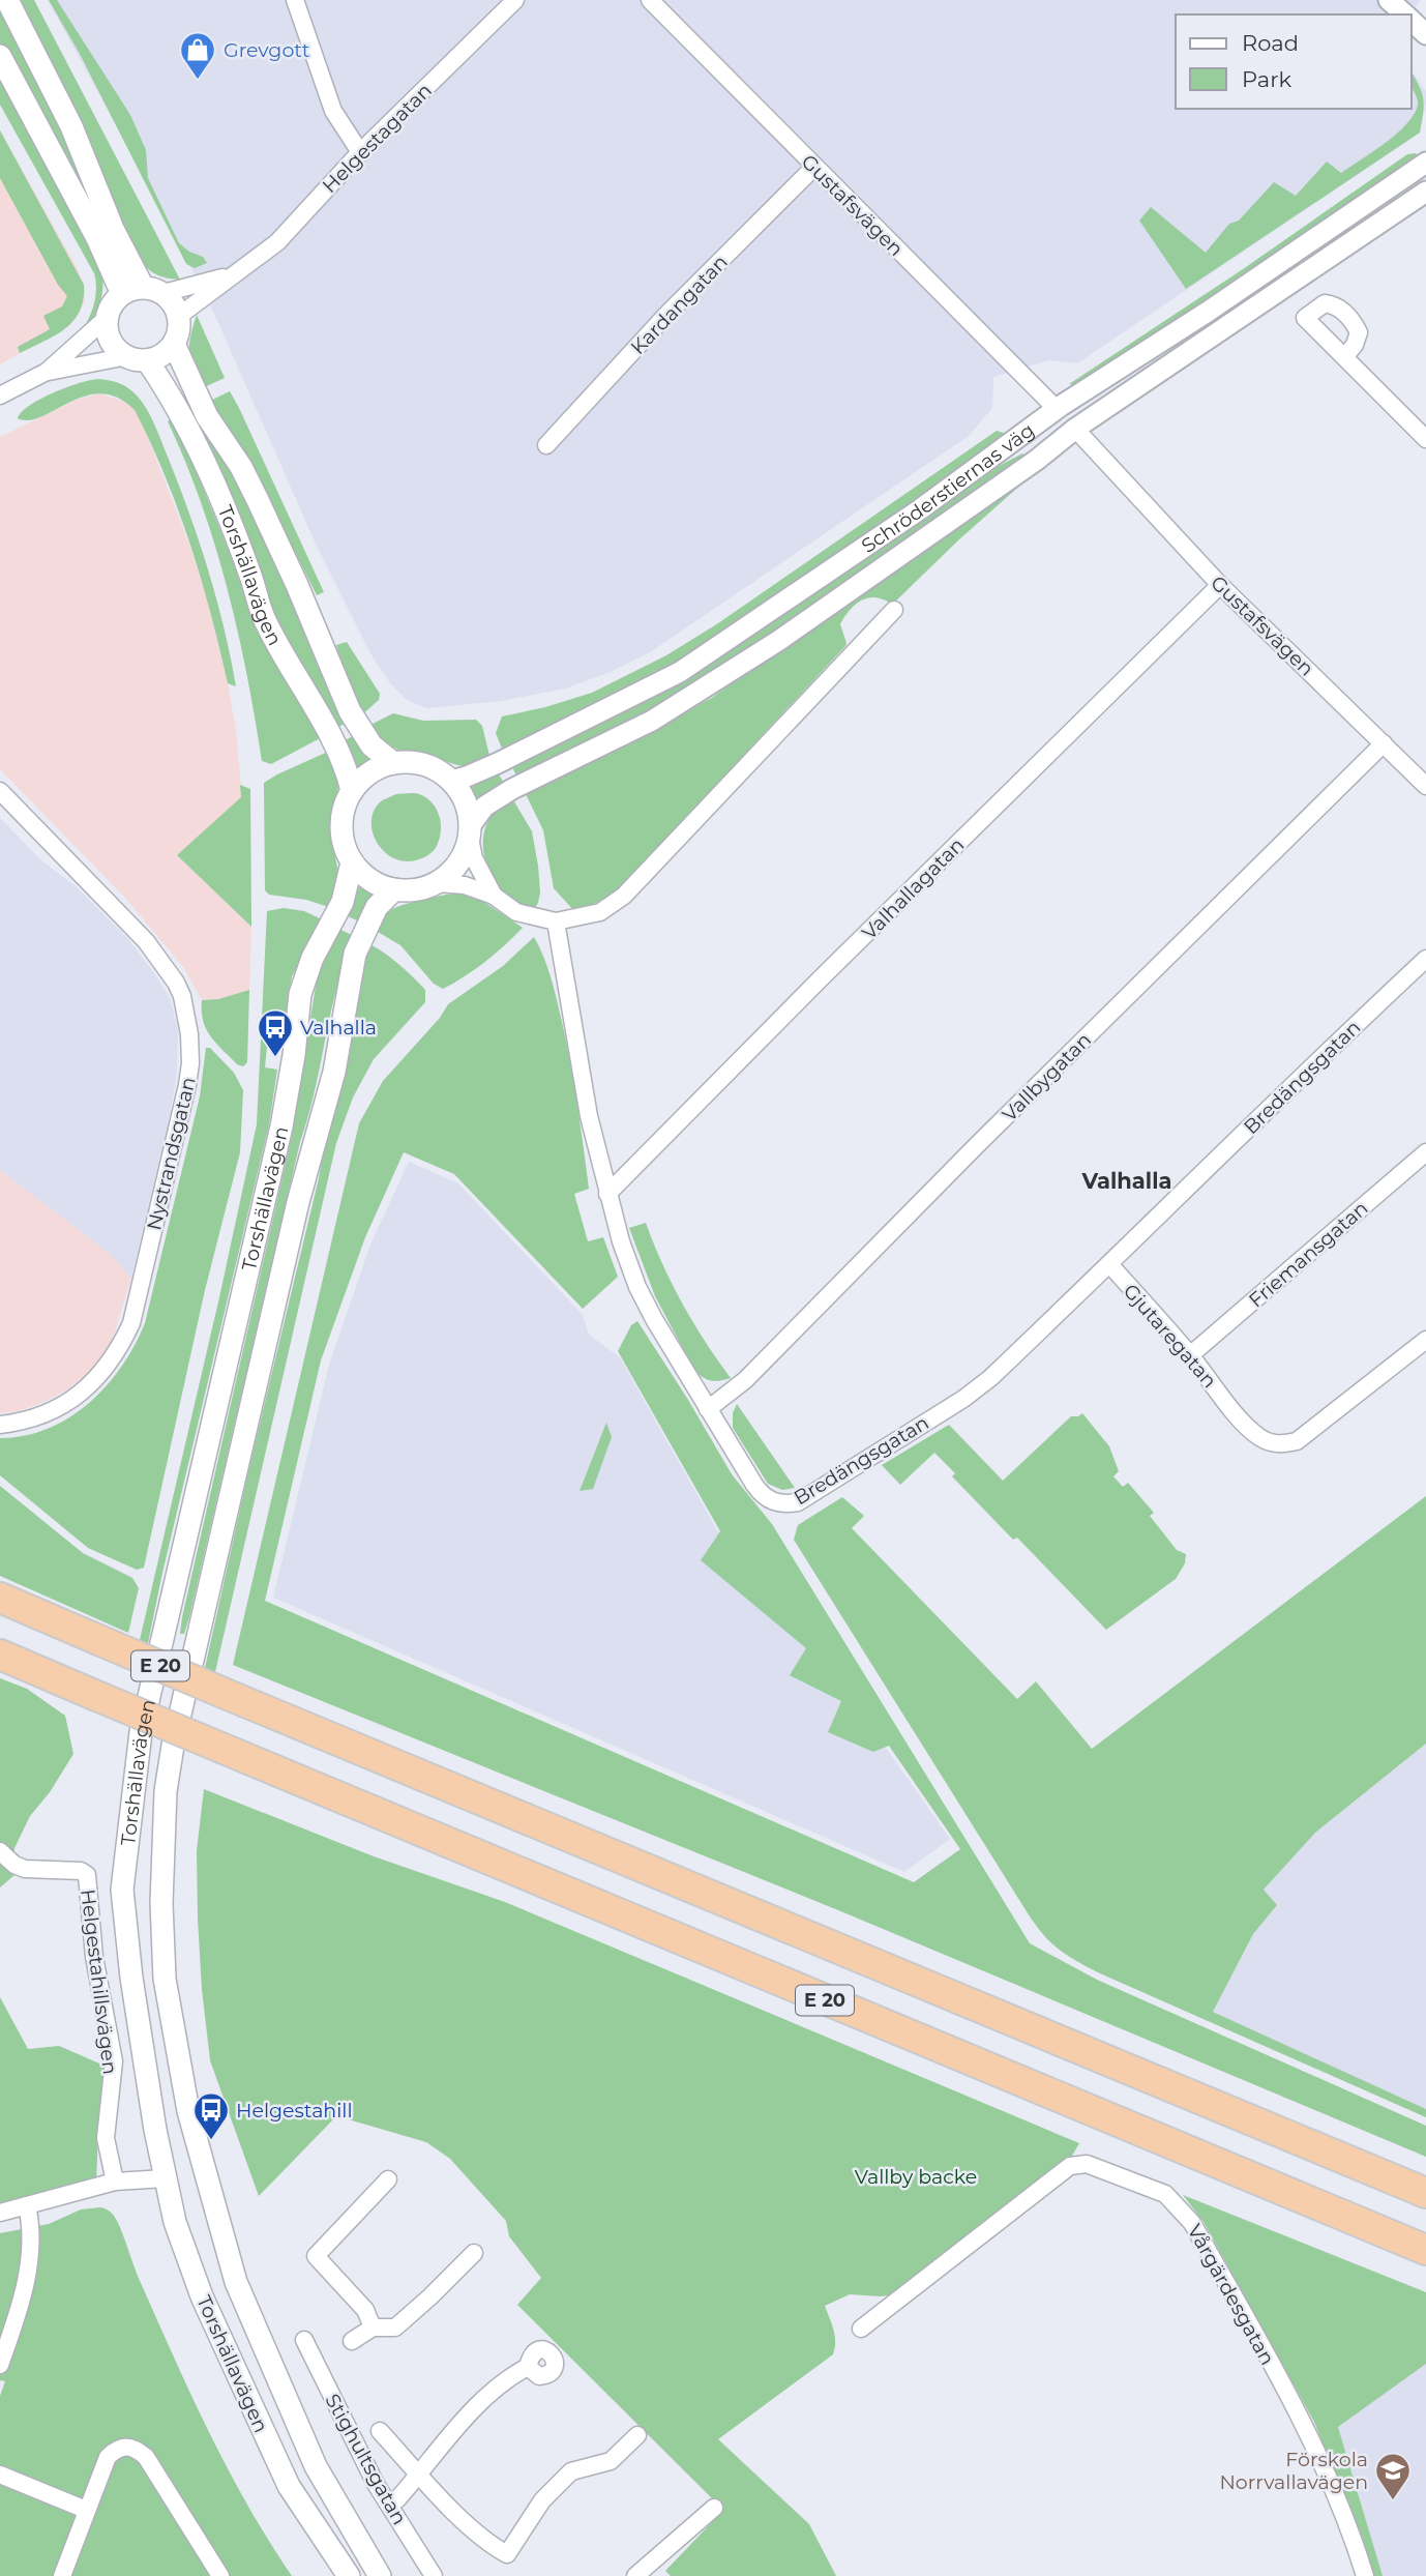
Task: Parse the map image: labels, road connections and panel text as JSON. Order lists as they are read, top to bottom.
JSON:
{
  "streets": {
    "highway": ["E 20"],
    "main road": ["Torshällavägen"],
    "street": [
      "Helgestagatan",
      "Gustafsvägen",
      "Kardangatan",
      "Schröderstiernas väg",
      "Valhallagatan",
      "Vallbygatan",
      "Bredängsgatan",
      "Nystrandsgatan",
      "Friemansgatan",
      "Gjutaregatan",
      "Helgestahillsvägen",
      "Vårgärdesgatan",
      "Stighultsgatan"
    ]
  },
  "crossings": [
    ["Helgestagatan", "Torshällavägen"],
    ["Gustafsvägen", "Kardangatan"],
    ["Gustafsvägen", "Schröderstiernas väg"],
    ["Gustafsvägen", "Valhallagatan"],
    ["Gustafsvägen", "Vallbygatan"],
    ["Schröderstiernas väg", "Torshällavägen"],
    ["Valhallagatan", "Bredängsgatan"],
    ["Vallbygatan", "Bredängsgatan"],
    ["Bredängsgatan", "Gjutaregatan"],
    ["Friemansgatan", "Gjutaregatan"]
  ],
  "districts": ["Valhalla"],
  "parks": ["Vallby backe"],
  "places": {
    "shop": ["Grevgott"],
    "bus stop": ["Valhalla", "Helgestahill"],
    "school or university": ["Förskola Norrvallavägen"]
  },
  "legend": ["Road", "Park"]
}
